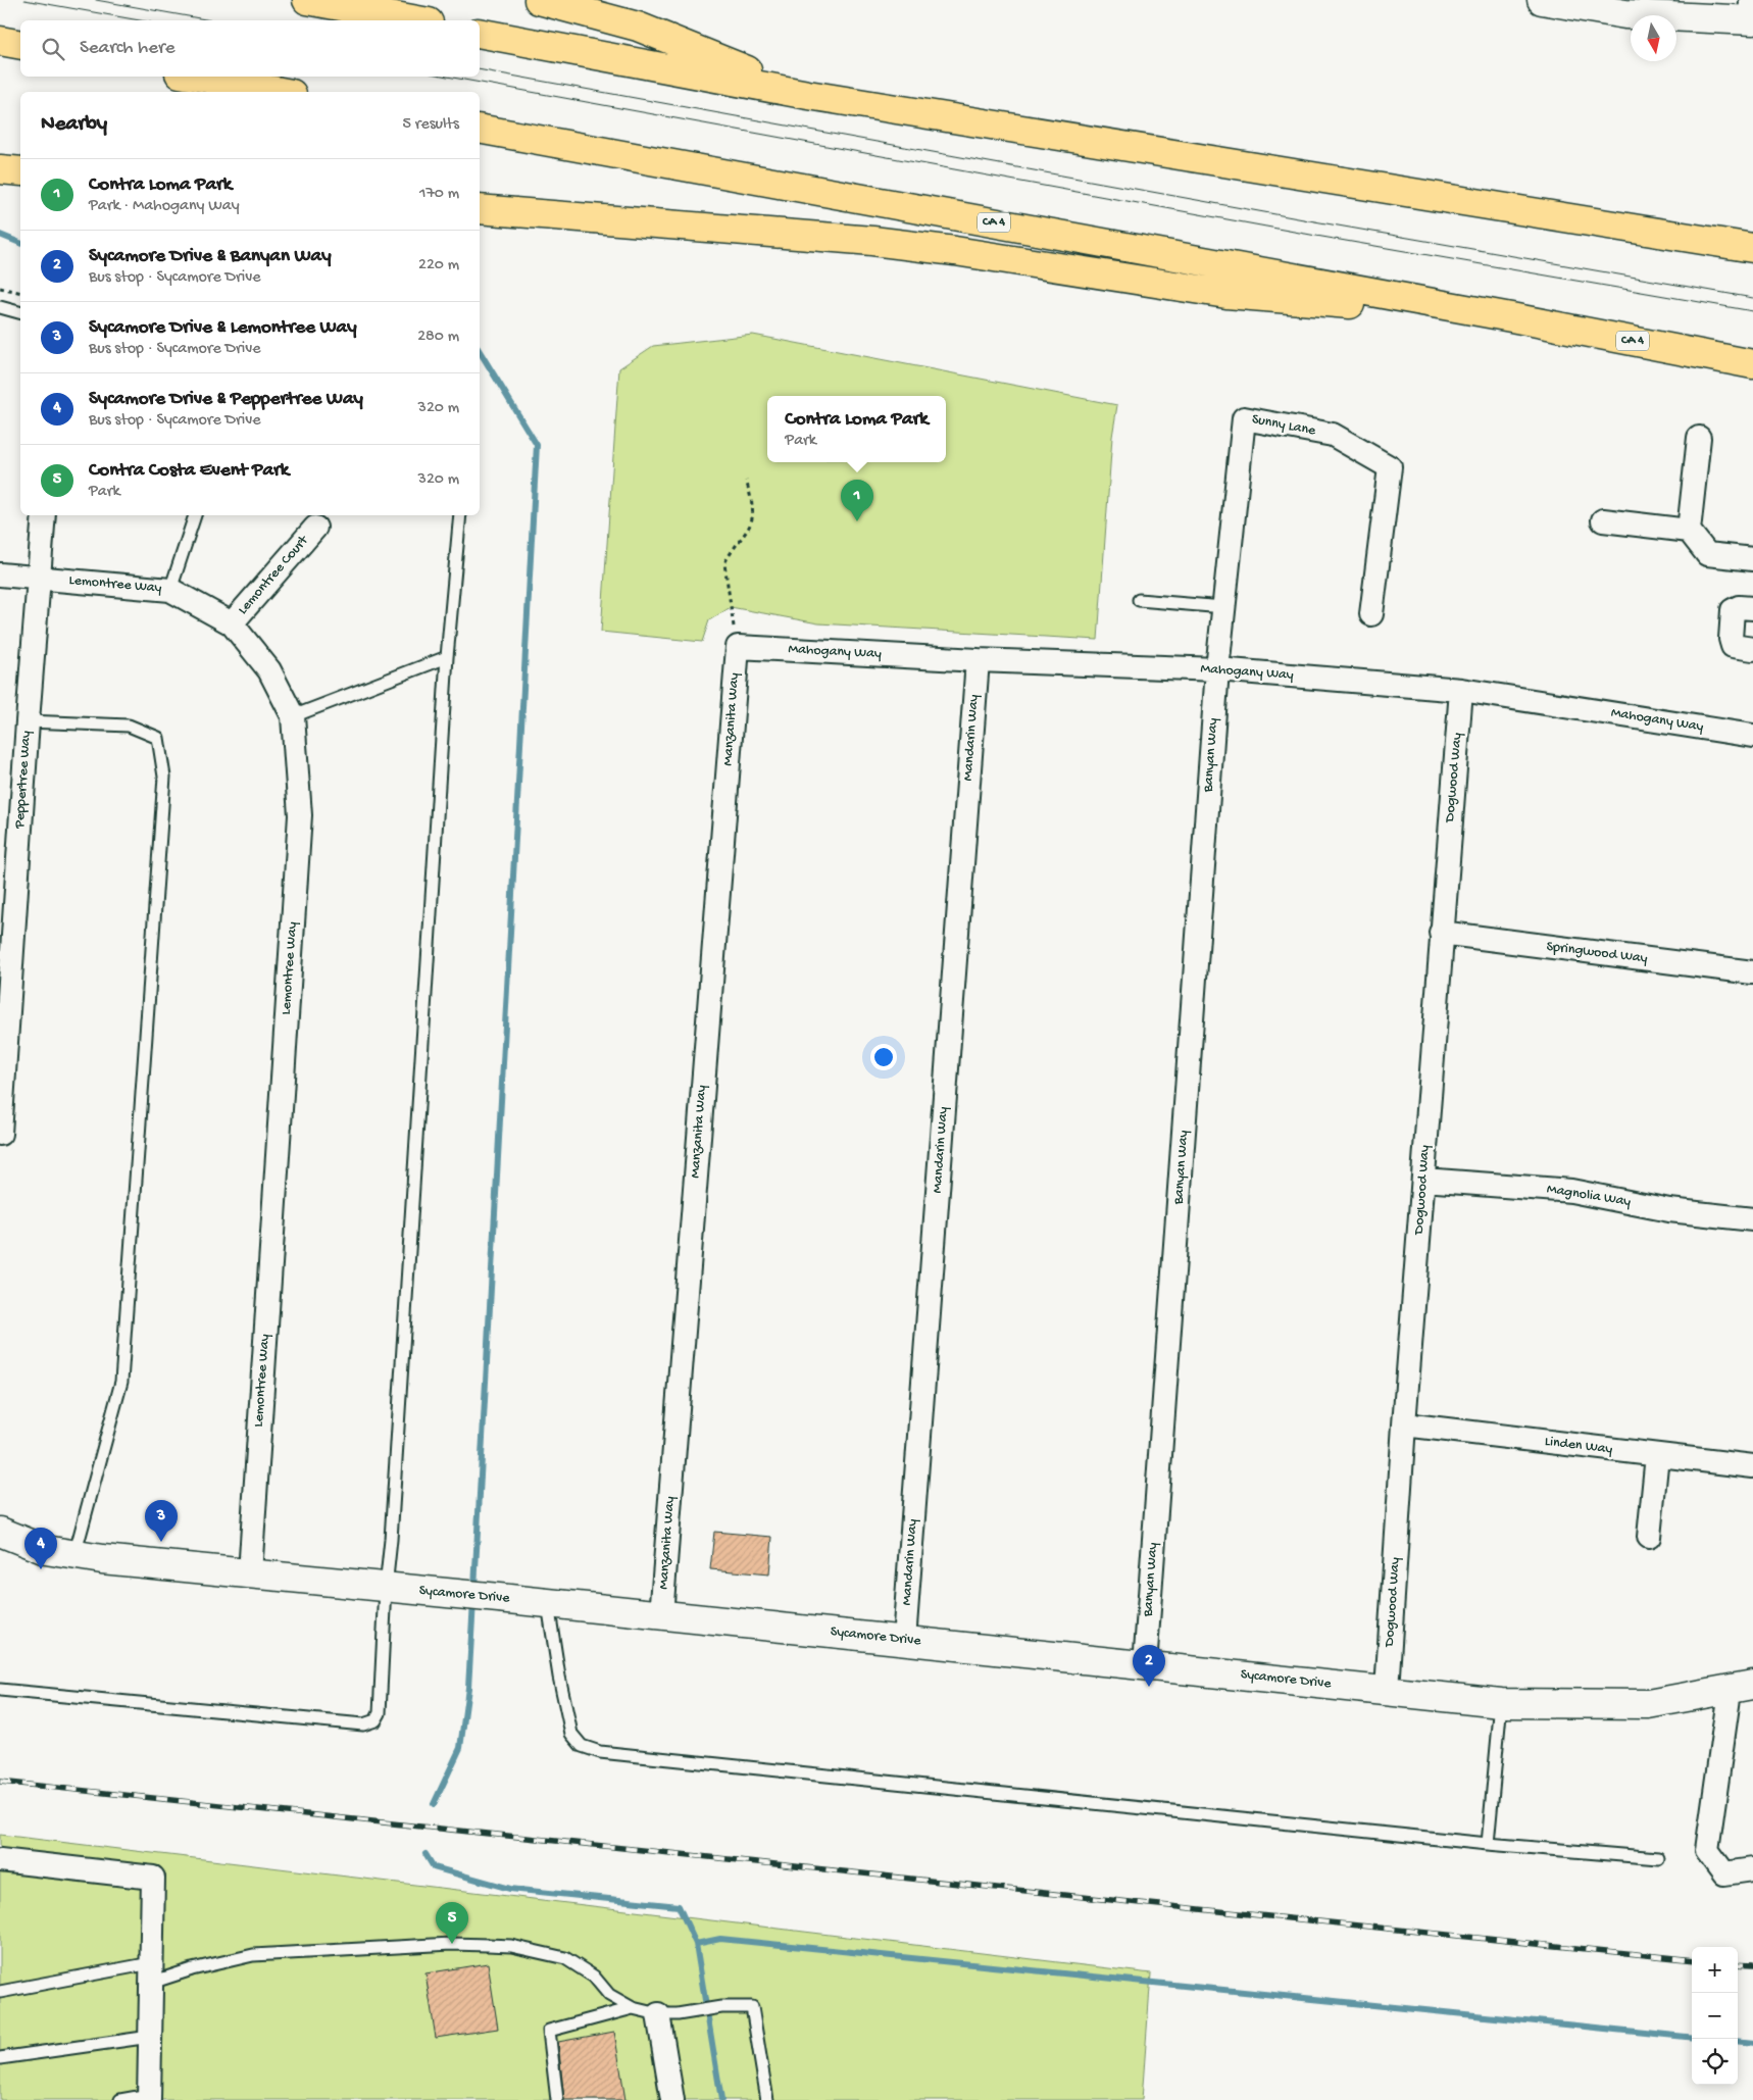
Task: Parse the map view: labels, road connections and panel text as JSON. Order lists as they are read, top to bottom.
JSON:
{
  "streets": {
    "highway": ["CA 4"],
    "street": [
      "Sunny Lane",
      "Lemontree Court",
      "Lemontree Way",
      "Mahogany Way",
      "Manzanita Way",
      "Mandarin Way",
      "Banyan Way",
      "Dogwood Way",
      "Peppertree Way",
      "Springwood Way",
      "Magnolia Way",
      "Linden Way",
      "Sycamore Drive"
    ]
  },
  "crossings": [
    ["Sunny Lane", "Mahogany Way"],
    ["Sunny Lane", "Banyan Way"],
    ["Lemontree Court", "Lemontree Way"],
    ["Lemontree Way", "Peppertree Way"],
    ["Lemontree Way", "Sycamore Drive"],
    ["Mahogany Way", "Manzanita Way"],
    ["Mahogany Way", "Mandarin Way"],
    ["Mahogany Way", "Banyan Way"],
    ["Mahogany Way", "Dogwood Way"],
    ["Manzanita Way", "Sycamore Drive"],
    ["Mandarin Way", "Sycamore Drive"],
    ["Banyan Way", "Sycamore Drive"],
    ["Dogwood Way", "Springwood Way"],
    ["Dogwood Way", "Magnolia Way"],
    ["Dogwood Way", "Linden Way"],
    ["Dogwood Way", "Sycamore Drive"]
  ],
  "north": "bottom",
  "page": {
    "search": "Search here",
    "heading": ["Nearby", "5 results"],
    "list": [
      {
        "mark": "1",
        "name": "Contra Loma Park",
        "note": "Park · Mahogany Way",
        "value": "170 m"
      },
      {
        "mark": "2",
        "name": "Sycamore Drive & Banyan Way",
        "note": "Bus stop · Sycamore Drive",
        "value": "220 m"
      },
      {
        "mark": "3",
        "name": "Sycamore Drive & Lemontree Way",
        "note": "Bus stop · Sycamore Drive",
        "value": "280 m"
      },
      {
        "mark": "4",
        "name": "Sycamore Drive & Peppertree Way",
        "note": "Bus stop · Sycamore Drive",
        "value": "320 m"
      },
      {
        "mark": "5",
        "name": "Contra Costa Event Park",
        "note": "Park",
        "value": "320 m"
      }
    ],
    "popup": ["Contra Loma Park", "Park"],
    "pins": [
      "1",
      "3",
      "4",
      "2",
      "5"
    ],
    "map_buttons": ["+", "−"]
  }
}
